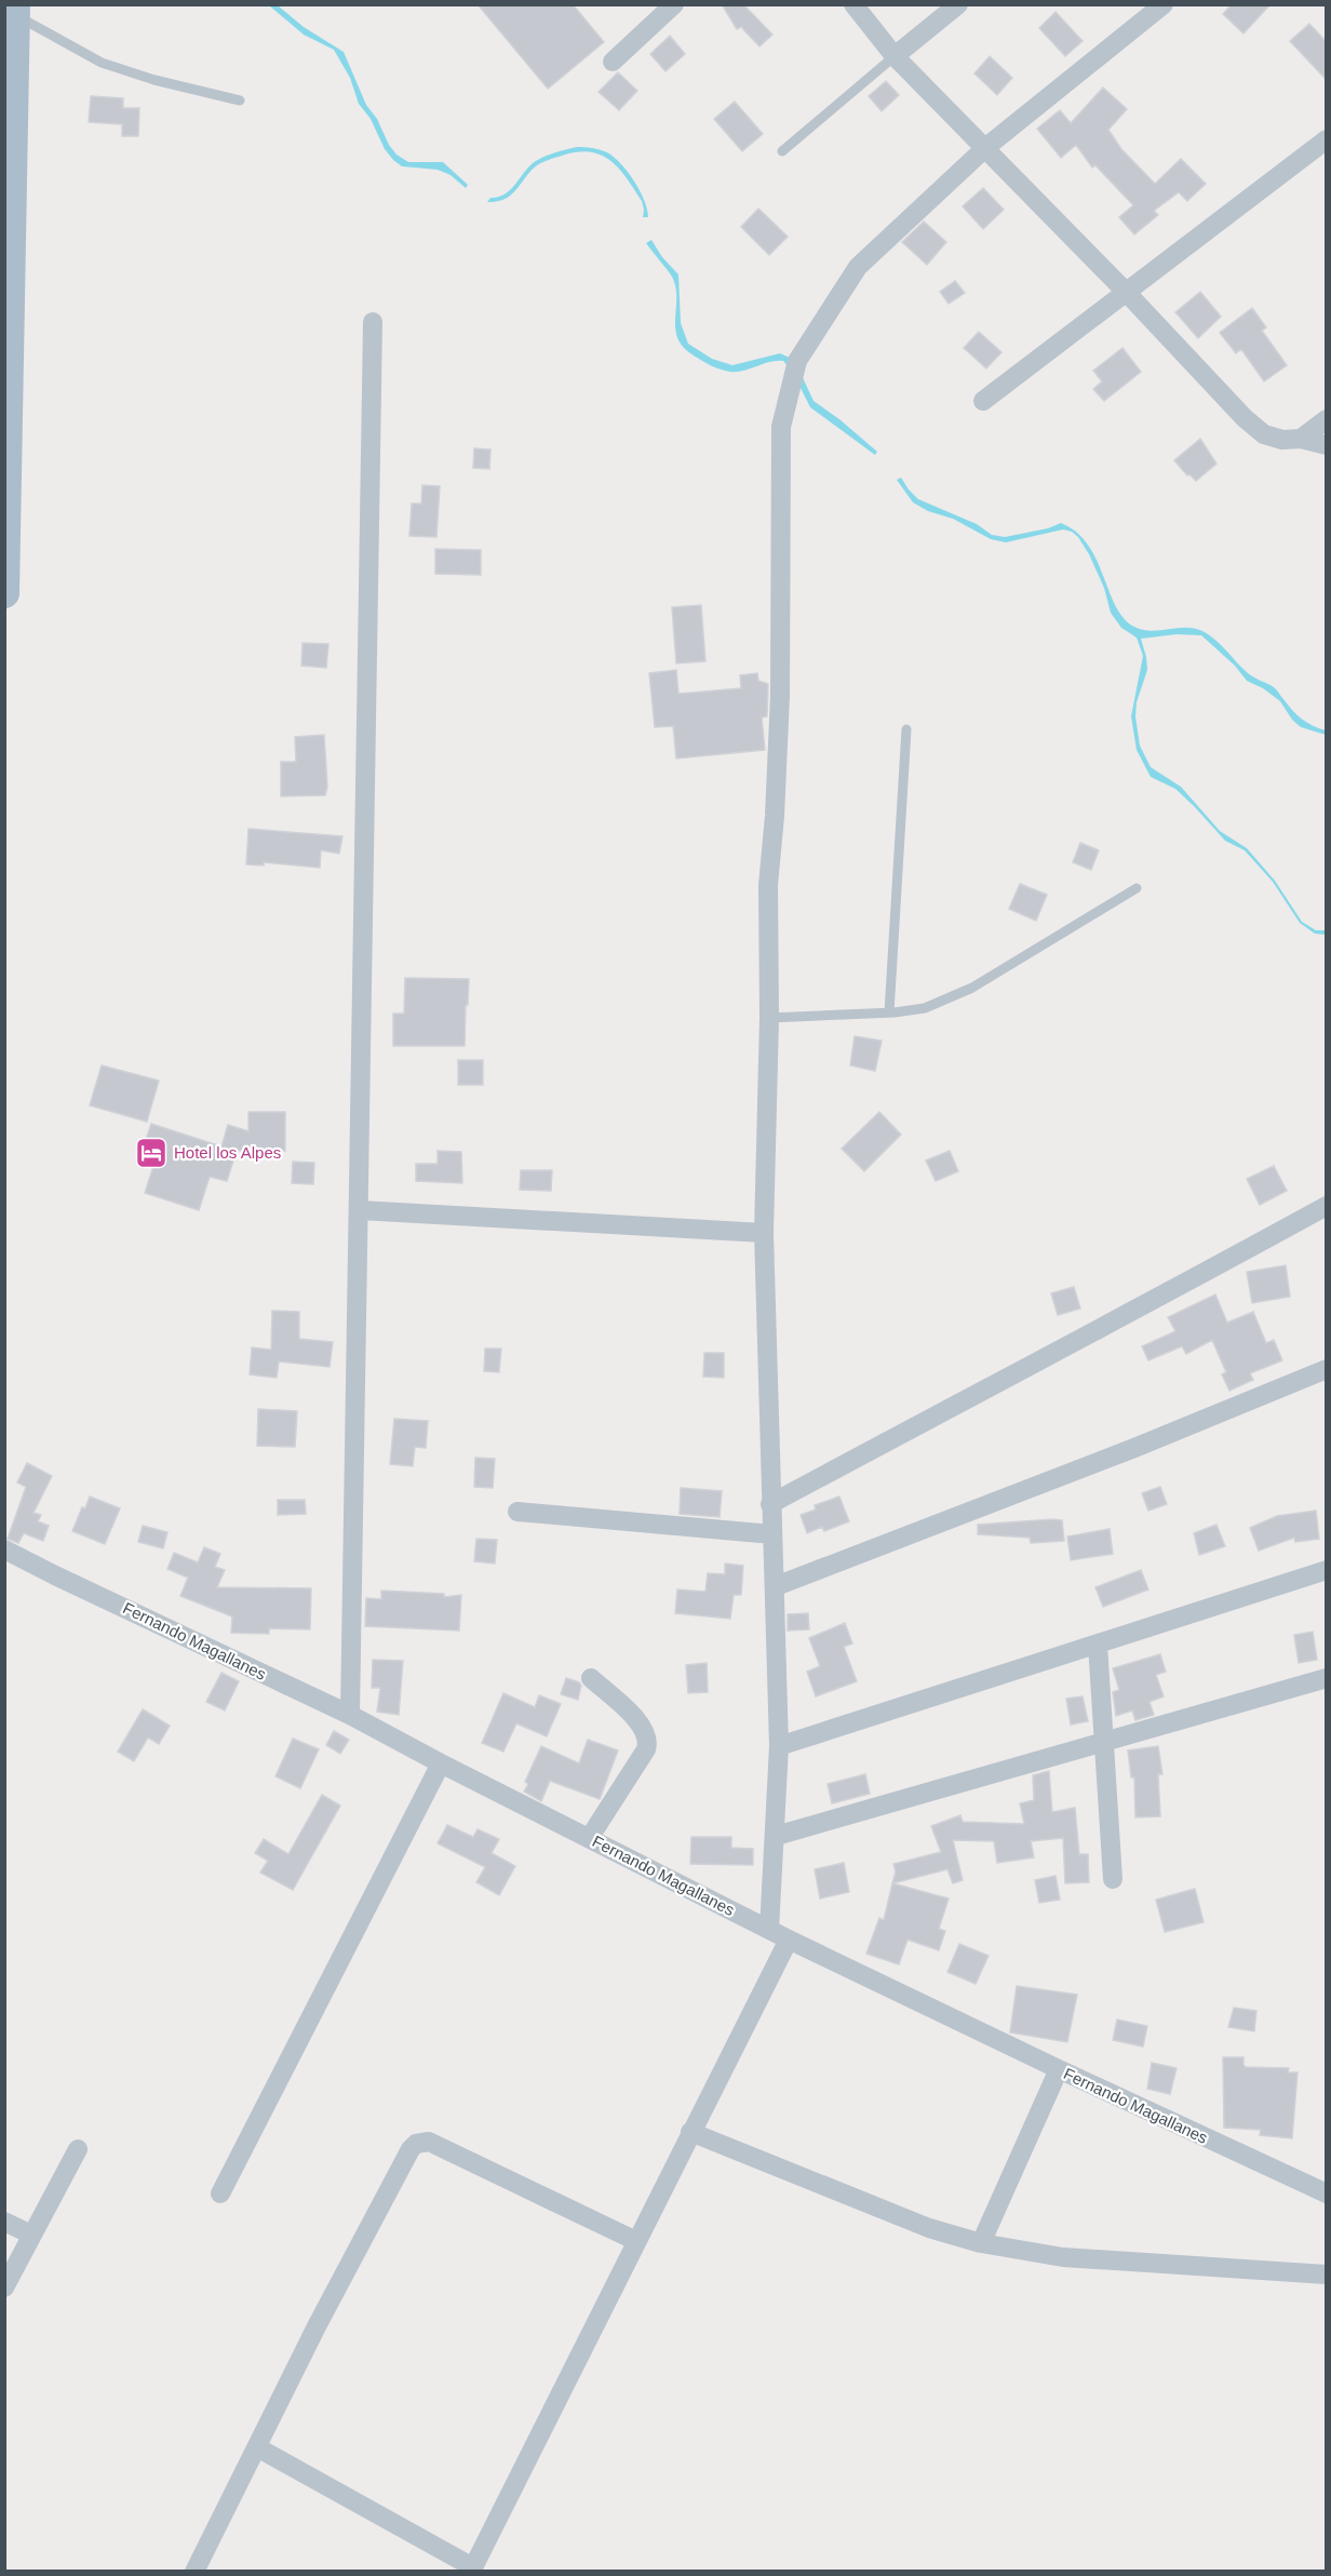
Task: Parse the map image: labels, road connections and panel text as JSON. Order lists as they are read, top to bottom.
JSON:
{
  "streets": {
    "street": ["Fernando Magallanes"]
  },
  "places": {
    "hotel": ["Hotel los Alpes"]
  }
}
